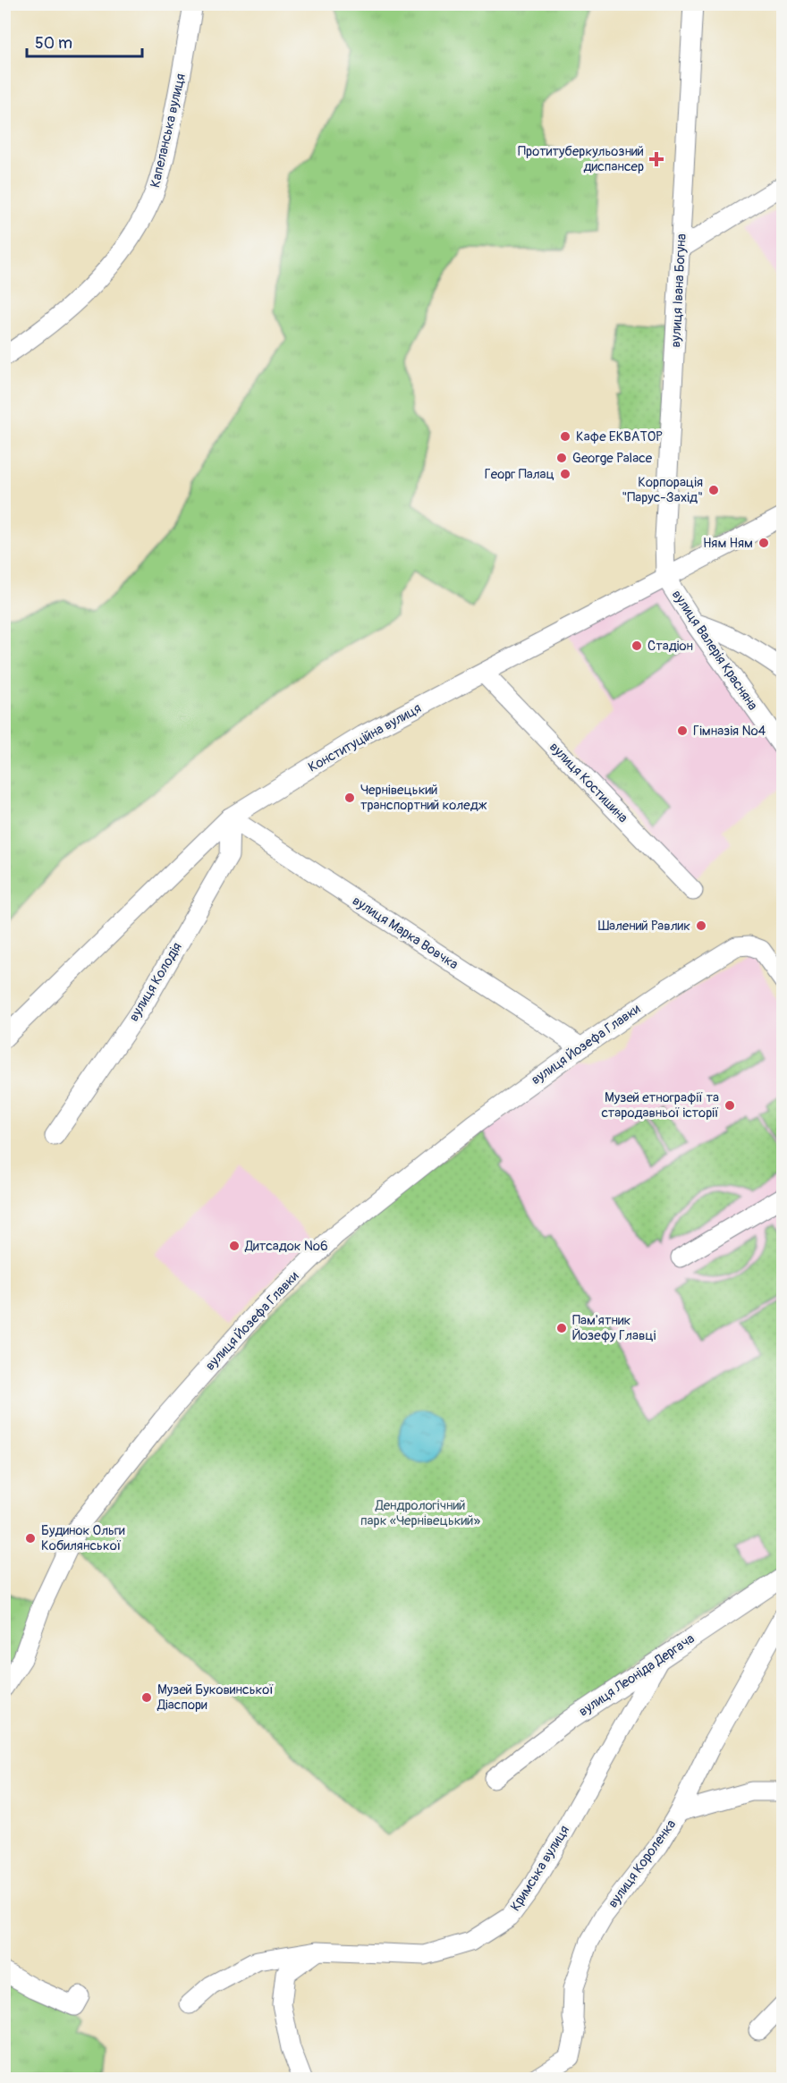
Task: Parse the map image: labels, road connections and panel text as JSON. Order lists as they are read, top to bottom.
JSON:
{
  "streets": {
    "street": [
      "Капеланська вулиця",
      "вулиця Івана Богуна",
      "вулиця Валерія Красняна",
      "Конституційна вулиця",
      "вулиця Костишина",
      "вулиця Марка Вовчка",
      "вулиця Колодія",
      "вулиця Йозефа Главки",
      "вулиця Леоніда Дергача",
      "вулиця Короленка",
      "Кримська вулиця"
    ]
  },
  "crossings": [
    ["вулиця Івана Богуна", "вулиця Валерія Красняна"],
    ["вулиця Івана Богуна", "Конституційна вулиця"],
    ["вулиця Валерія Красняна", "Конституційна вулиця"],
    ["Конституційна вулиця", "вулиця Костишина"],
    ["Конституційна вулиця", "вулиця Марка Вовчка"],
    ["Конституційна вулиця", "вулиця Колодія"],
    ["вулиця Марка Вовчка", "вулиця Колодія"],
    ["вулиця Марка Вовчка", "вулиця Йозефа Главки"],
    ["вулиця Леоніда Дергача", "Кримська вулиця"]
  ],
  "parks": ["Дендрологічний парк «Чернівецький»"],
  "places": {
    "health": ["Протитуберкульозний диспансер"],
    "other": [
      "Кафе ЕКВАТОР",
      "George Palace",
      "Георг Палац",
      "Корпорацiя \"Парус-Захiд\"",
      "Ням Ням",
      "Стадіон",
      "Гімназія №4",
      "Чернівецький транспортний коледж",
      "Шалений Равлик",
      "Музей етнографії та стародавньої історії",
      "Дитсадок №6",
      "Пам'ятник Йозефу Главці",
      "Будинок Ольги Кобилянської",
      "Музей Буковинської Діаспори"
    ]
  },
  "scale_bar": "50 m"
}
